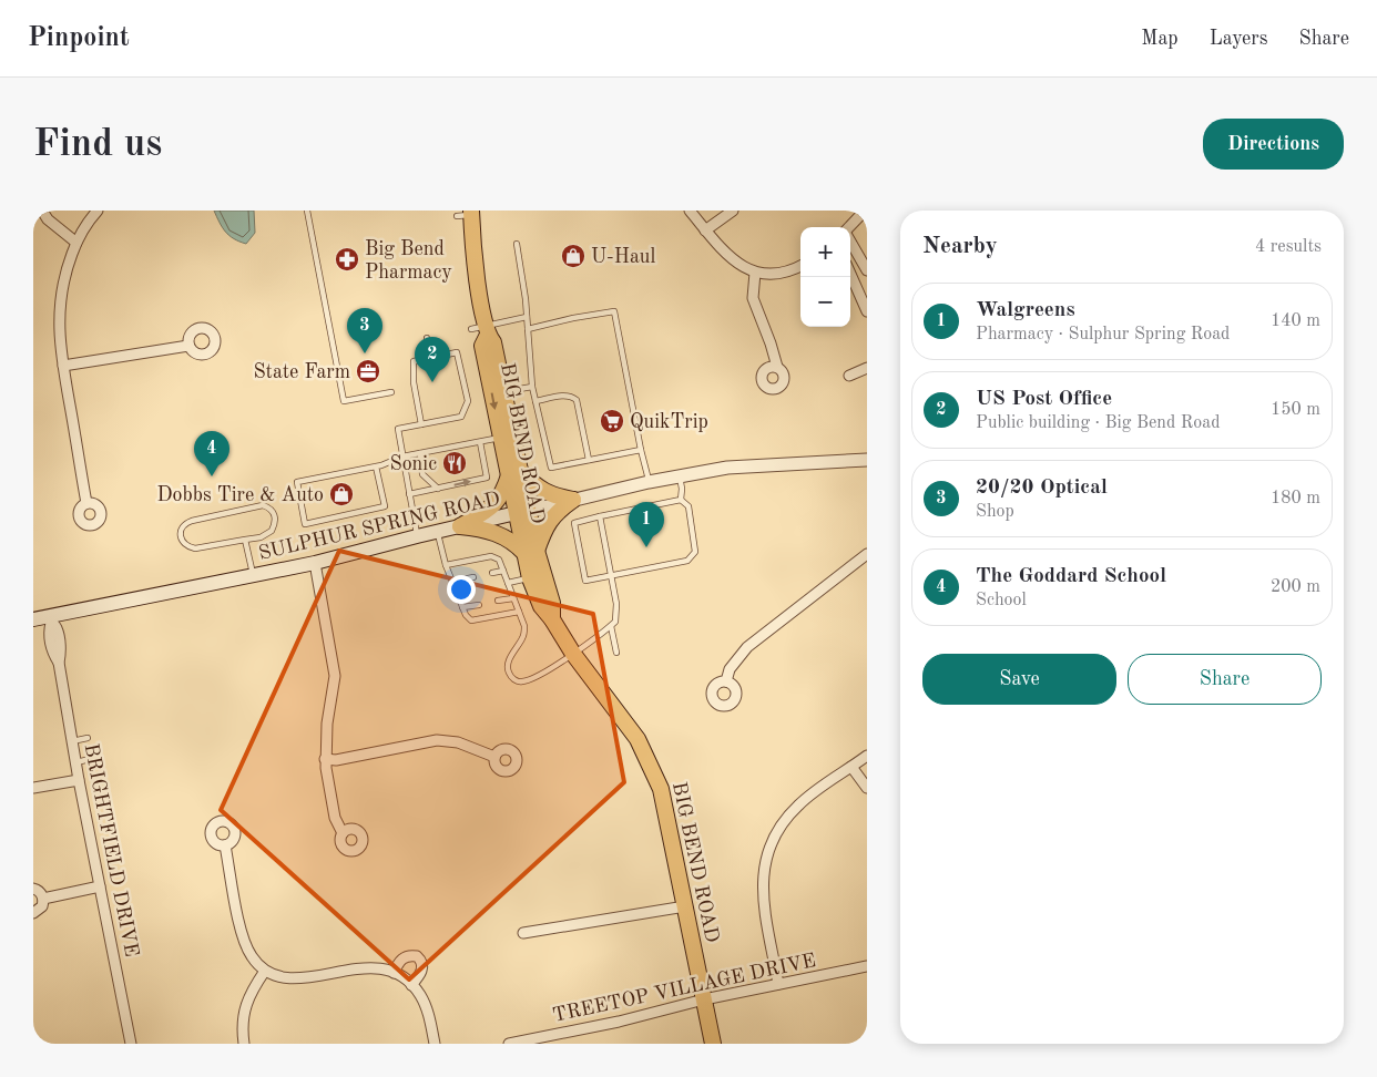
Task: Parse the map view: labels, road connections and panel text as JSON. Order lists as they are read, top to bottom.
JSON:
{
  "streets": {
    "main road": ["BIG BEND ROAD", "SULPHUR SPRING ROAD"],
    "street": ["BRIGHTFIELD DRIVE", "TREETOP VILLAGE DRIVE"]
  },
  "crossings": [
    ["BIG BEND ROAD", "SULPHUR SPRING ROAD"],
    ["BIG BEND ROAD", "TREETOP VILLAGE DRIVE"],
    ["SULPHUR SPRING ROAD", "BRIGHTFIELD DRIVE"]
  ],
  "places": {
    "shop": ["U-Haul", "Dobbs Tire & Auto"],
    "pharmacy": ["Big Bend Pharmacy"],
    "office": ["State Farm"],
    "supermarket": ["QuikTrip"],
    "restaurant": ["Sonic"]
  },
  "page": {
    "header": "Pinpoint",
    "nav": ["Map", "Layers", "Share"],
    "buttons": [
      "Directions",
      ["Save", "Share"]
    ],
    "title": "Find us",
    "heading": ["Nearby", "4 results"],
    "map_buttons": ["+", "−"],
    "list": [
      {
        "mark": "1",
        "name": "Walgreens",
        "note": "Pharmacy · Sulphur Spring Road",
        "value": "140 m"
      },
      {
        "mark": "2",
        "name": "US Post Office",
        "note": "Public building · Big Bend Road",
        "value": "150 m"
      },
      {
        "mark": "3",
        "name": "20/20 Optical",
        "note": "Shop",
        "value": "180 m"
      },
      {
        "mark": "4",
        "name": "The Goddard School",
        "note": "School",
        "value": "200 m"
      }
    ],
    "pins": [
      "3",
      "2",
      "4",
      "1"
    ]
  }
}
